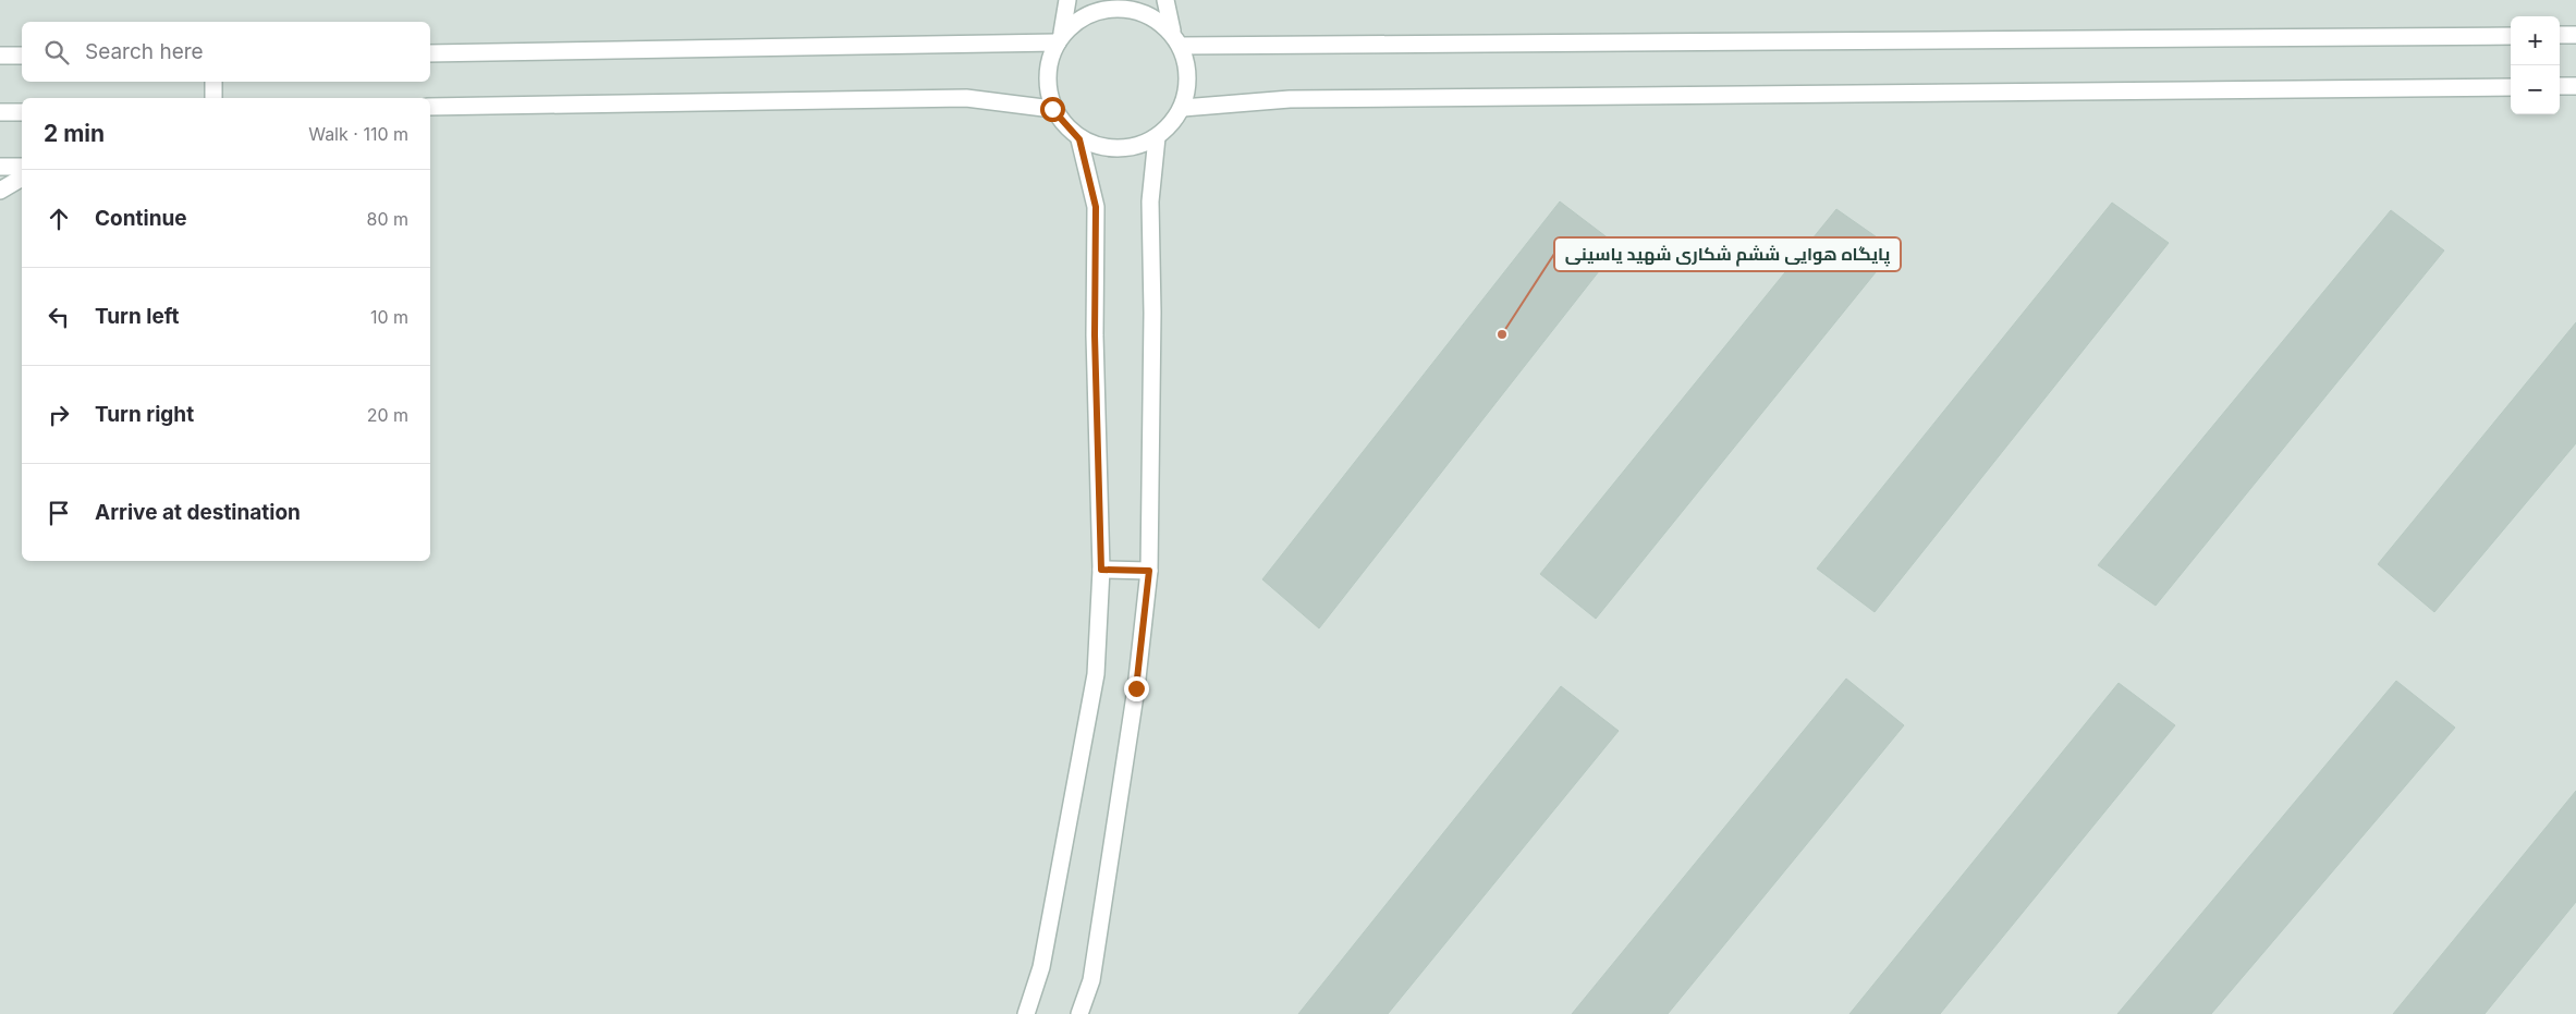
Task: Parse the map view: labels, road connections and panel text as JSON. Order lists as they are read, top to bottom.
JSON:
{
  "places": ["پایگاه هوایی ششم شکاری شهید یاسینی"],
  "page": {
    "map_buttons": ["+", "−"],
    "search": "Search here",
    "heading": ["2 min", "Walk · 110 m"],
    "list": [
      ["Continue", "80 m"],
      ["Turn left", "10 m"],
      ["Turn right", "20 m"],
      "Arrive at destination"
    ]
  }
}
